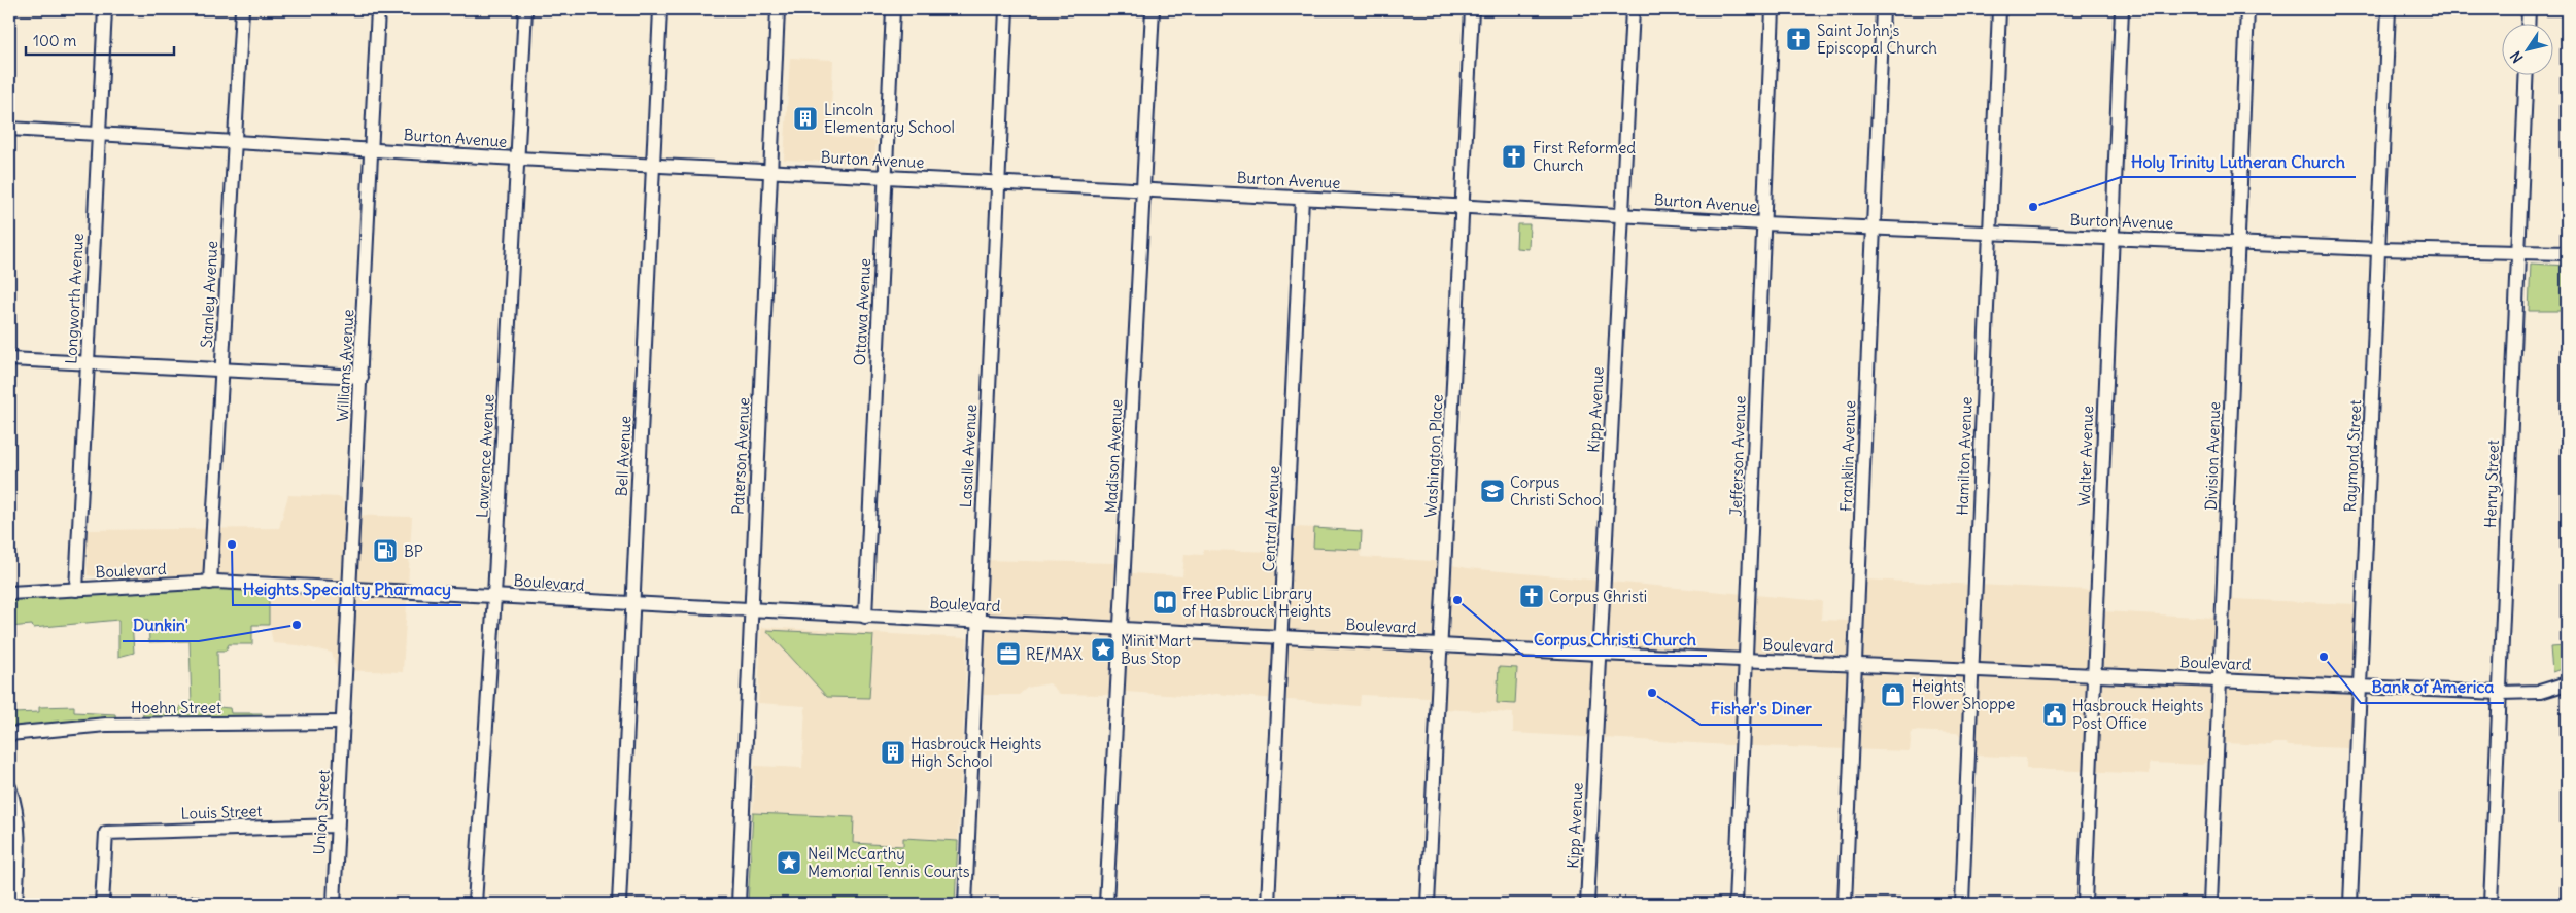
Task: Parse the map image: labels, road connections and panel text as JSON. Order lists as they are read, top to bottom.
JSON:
{
  "streets": {
    "street": [
      "Burton Avenue",
      "Stanley Avenue",
      "Longworth Avenue",
      "Ottawa Avenue",
      "Williams Avenue",
      "Kipp Avenue",
      "Lawrence Avenue",
      "Bell Avenue",
      "Paterson Avenue",
      "Lasalle Avenue",
      "Madison Avenue",
      "Washington Place",
      "Jefferson Avenue",
      "Franklin Avenue",
      "Hamilton Avenue",
      "Walter Avenue",
      "Division Avenue",
      "Raymond Street",
      "Henry Street",
      "Central Avenue",
      "Boulevard",
      "Hoehn Street",
      "Louis Street",
      "Union Street"
    ]
  },
  "crossings": [
    ["Burton Avenue", "Stanley Avenue"],
    ["Burton Avenue", "Longworth Avenue"],
    ["Burton Avenue", "Ottawa Avenue"],
    ["Burton Avenue", "Williams Avenue"],
    ["Burton Avenue", "Kipp Avenue"],
    ["Burton Avenue", "Lawrence Avenue"],
    ["Burton Avenue", "Bell Avenue"],
    ["Burton Avenue", "Paterson Avenue"],
    ["Burton Avenue", "Lasalle Avenue"],
    ["Burton Avenue", "Madison Avenue"],
    ["Burton Avenue", "Washington Place"],
    ["Burton Avenue", "Jefferson Avenue"],
    ["Burton Avenue", "Franklin Avenue"],
    ["Burton Avenue", "Hamilton Avenue"],
    ["Burton Avenue", "Walter Avenue"],
    ["Burton Avenue", "Division Avenue"],
    ["Burton Avenue", "Raymond Street"],
    ["Burton Avenue", "Henry Street"],
    ["Burton Avenue", "Central Avenue"],
    ["Stanley Avenue", "Boulevard"],
    ["Longworth Avenue", "Boulevard"],
    ["Ottawa Avenue", "Boulevard"],
    ["Williams Avenue", "Boulevard"],
    ["Williams Avenue", "Hoehn Street"],
    ["Williams Avenue", "Union Street"],
    ["Kipp Avenue", "Boulevard"],
    ["Lawrence Avenue", "Boulevard"],
    ["Bell Avenue", "Boulevard"],
    ["Paterson Avenue", "Boulevard"],
    ["Lasalle Avenue", "Boulevard"],
    ["Madison Avenue", "Boulevard"],
    ["Washington Place", "Boulevard"],
    ["Jefferson Avenue", "Boulevard"],
    ["Franklin Avenue", "Boulevard"],
    ["Hamilton Avenue", "Boulevard"],
    ["Walter Avenue", "Boulevard"],
    ["Division Avenue", "Boulevard"],
    ["Raymond Street", "Boulevard"],
    ["Henry Street", "Boulevard"],
    ["Central Avenue", "Boulevard"],
    ["Hoehn Street", "Union Street"],
    ["Louis Street", "Union Street"]
  ],
  "places": {
    "church": ["Saint John's Episcopal Church", "First Reformed Church", "Corpus Christi"],
    "building": ["Lincoln Elementary School", "Hasbrouck Heights High School"],
    "other": [
      "Holy Trinity Lutheran Church",
      "Heights Specialty Pharmacy",
      "Corpus Christi Church",
      "Dunkin'",
      "Bank of America",
      "Fisher's Diner"
    ],
    "school or university": ["Corpus Christi School"],
    "fuel station": ["BP"],
    "library": ["Free Public Library of Hasbrouck Heights"],
    "place": ["Minit Mart Bus Stop", "Neil McCarthy Memorial Tennis Courts"],
    "office": ["RE/MAX"],
    "shop": ["Heights Flower Shoppe"],
    "public building": ["Hasbrouck Heights Post Office"]
  },
  "scale_bar": "100 m",
  "north": "bottom left"
}
